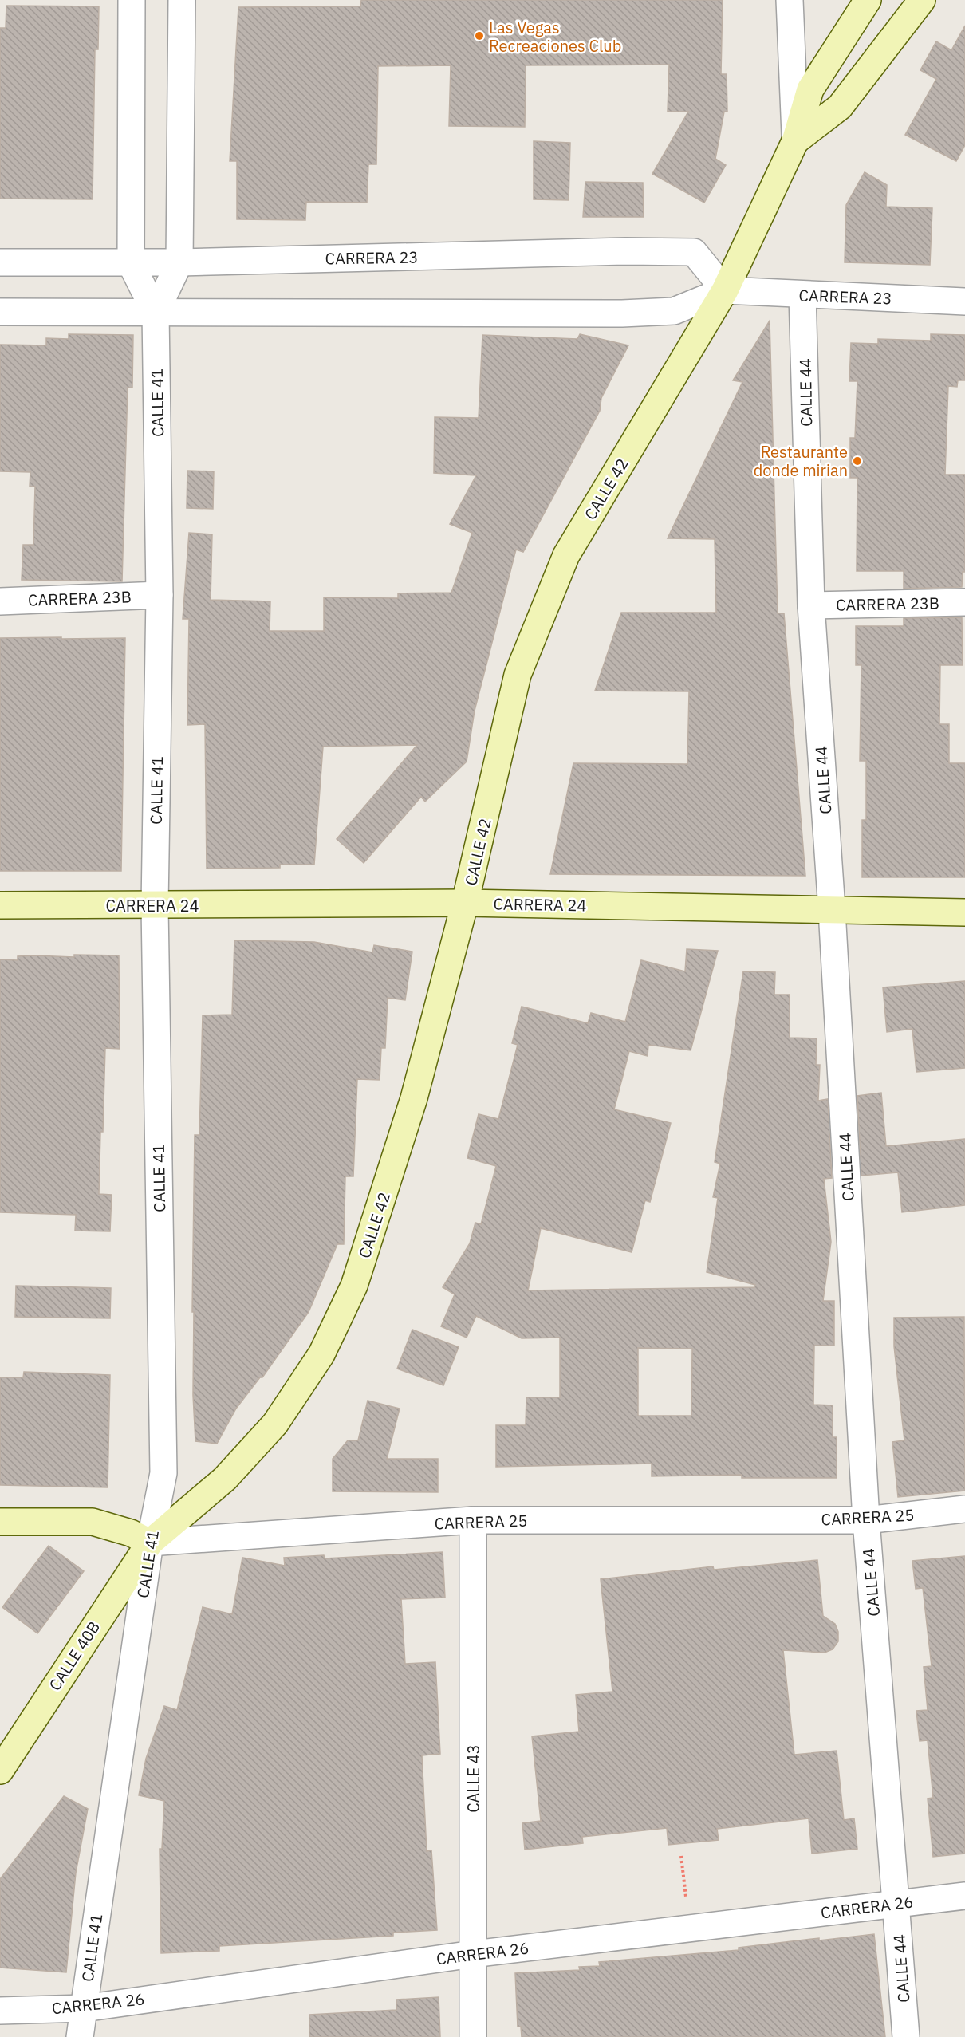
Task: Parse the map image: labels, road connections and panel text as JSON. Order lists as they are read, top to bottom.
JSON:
{
  "streets": {
    "main road": [
      "CALLE 42",
      "CARRERA 24",
      "CARRERA 25",
      "CALLE 40B"
    ],
    "street": [
      "CARRERA 23",
      "CALLE 44",
      "CALLE 41",
      "CARRERA 23B",
      "CALLE 43",
      "CARRERA 26"
    ]
  },
  "crossings": [
    ["CARRERA 23", "CALLE 44"],
    ["CARRERA 23", "CALLE 41"],
    ["CARRERA 23", "CALLE 42"],
    ["CALLE 44", "CARRERA 23B"],
    ["CALLE 44", "CARRERA 24"],
    ["CALLE 44", "CARRERA 25"],
    ["CALLE 44", "CARRERA 26"],
    ["CALLE 41", "CALLE 42"],
    ["CALLE 41", "CARRERA 23B"],
    ["CALLE 41", "CARRERA 24"],
    ["CALLE 41", "CARRERA 25"],
    ["CALLE 41", "CALLE 40B"],
    ["CALLE 41", "CARRERA 26"],
    ["CALLE 42", "CARRERA 24"],
    ["CALLE 42", "CARRERA 25"],
    ["CALLE 42", "CALLE 40B"],
    ["CARRERA 25", "CALLE 40B"],
    ["CARRERA 25", "CALLE 43"],
    ["CALLE 43", "CARRERA 26"]
  ],
  "places": ["Las Vegas Recreaciones Club", "Restaurante donde mirian"]
}
